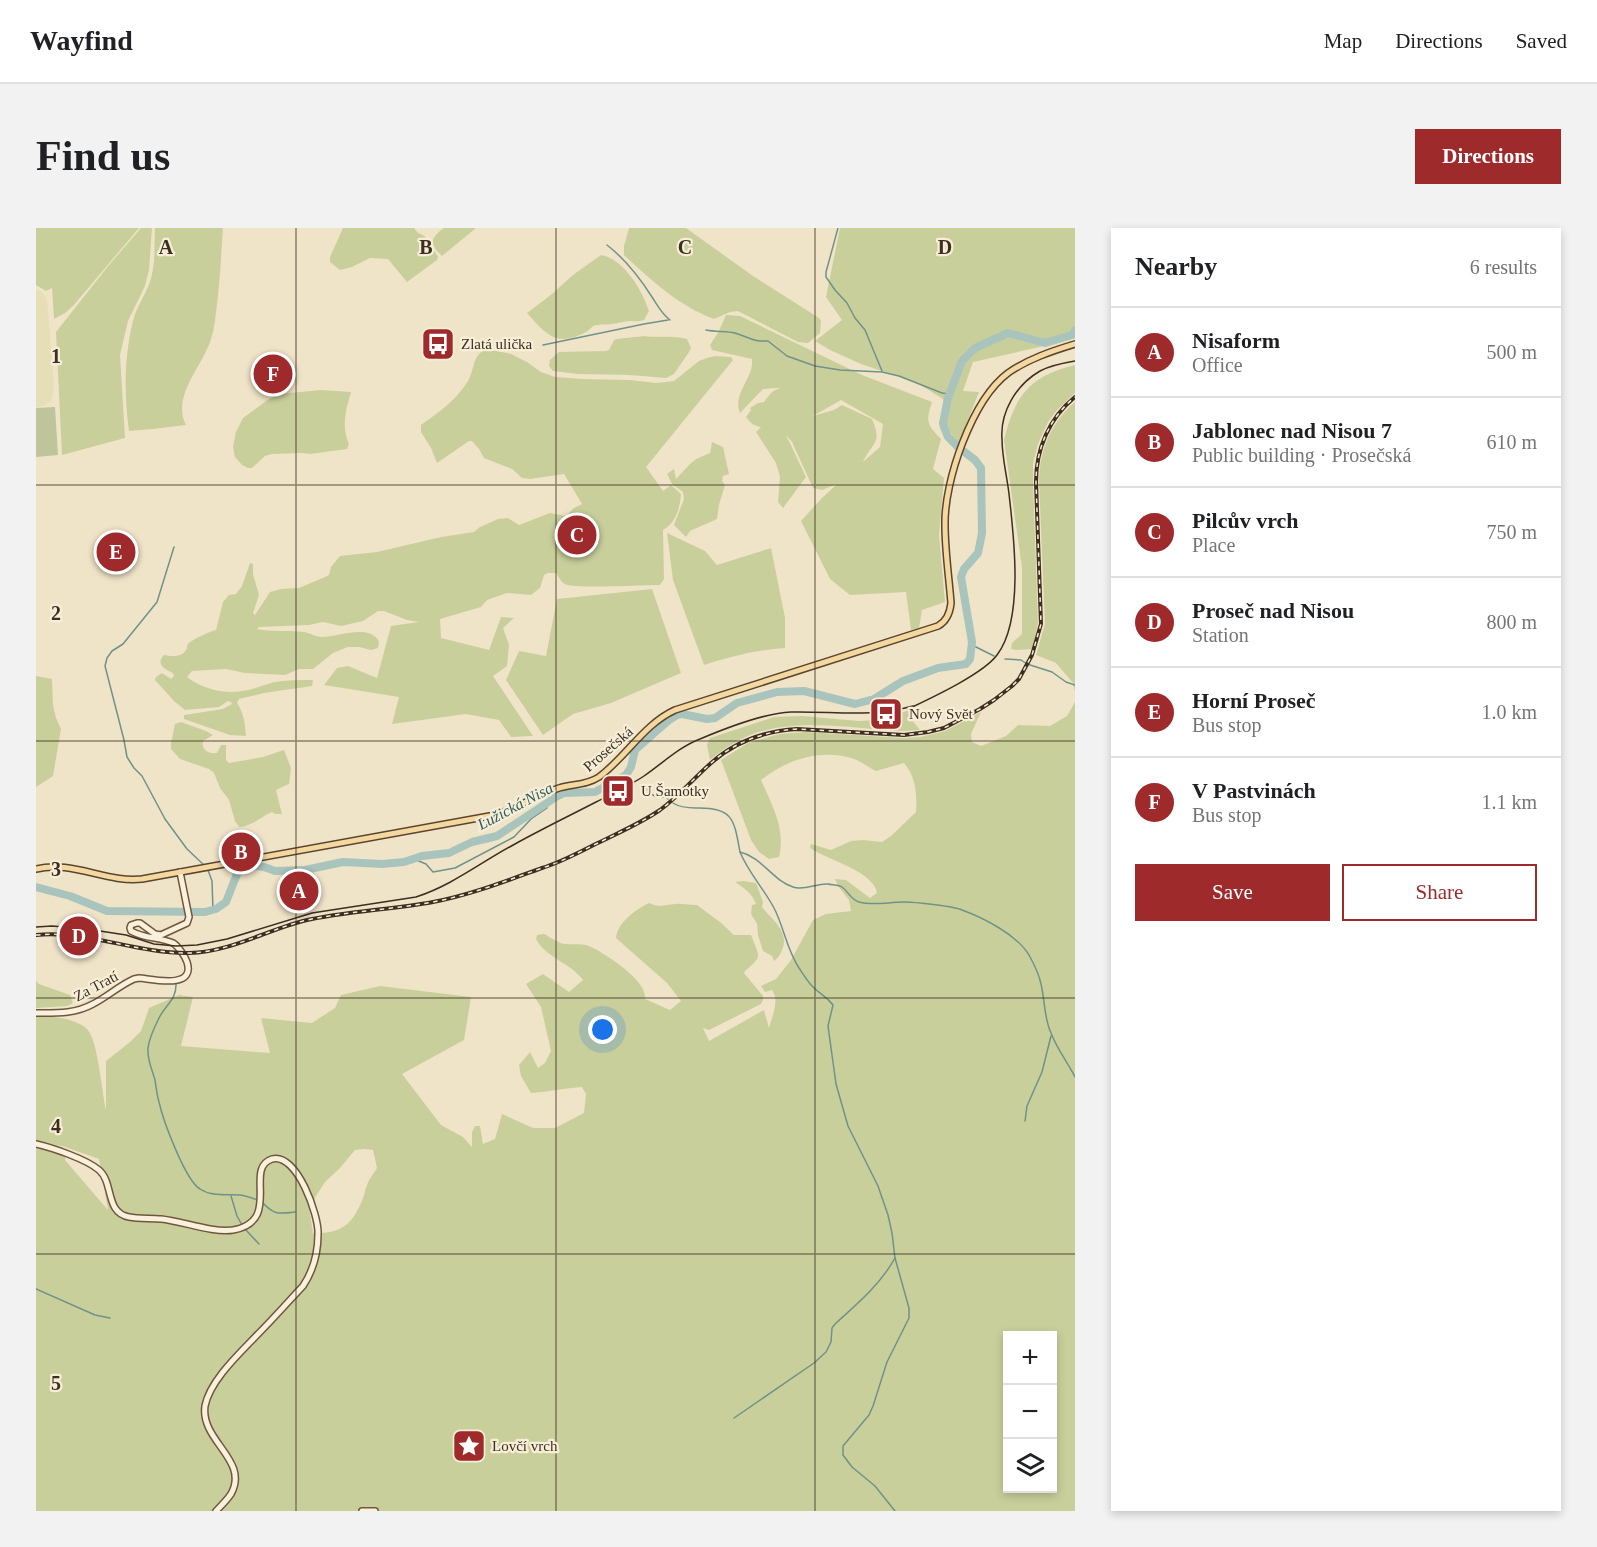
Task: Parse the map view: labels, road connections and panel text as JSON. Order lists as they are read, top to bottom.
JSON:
{
  "streets": {
    "main road": ["Prosečská"],
    "street": ["Za Tratí"]
  },
  "crossings": [
    ["Prosečská", "Za Tratí"]
  ],
  "water": ["Lužická Nisa"],
  "places": {
    "bus stop": ["Zlatá ulička", "Nový Svět", "U Šamotky"],
    "place": ["Lovčí vrch"]
  },
  "page": {
    "header": "Wayfind",
    "nav": ["Map", "Directions", "Saved"],
    "buttons": [
      "Directions",
      ["Save", "Share"]
    ],
    "title": "Find us",
    "heading": ["Nearby", "6 results"],
    "list": [
      {
        "mark": "A",
        "name": "Nisaform",
        "note": "Office",
        "value": "500 m"
      },
      {
        "mark": "B",
        "name": "Jablonec nad Nisou 7",
        "note": "Public building · Prosečská",
        "value": "610 m"
      },
      {
        "mark": "C",
        "name": "Pilcův vrch",
        "note": "Place",
        "value": "750 m"
      },
      {
        "mark": "D",
        "name": "Proseč nad Nisou",
        "note": "Station",
        "value": "800 m"
      },
      {
        "mark": "E",
        "name": "Horní Proseč",
        "note": "Bus stop",
        "value": "1.0 km"
      },
      {
        "mark": "F",
        "name": "V Pastvinách",
        "note": "Bus stop",
        "value": "1.1 km"
      }
    ],
    "pins": [
      "F",
      "C",
      "E",
      "B",
      "A",
      "D"
    ],
    "map_buttons": ["+", "−"]
  },
  "grid": {
    "columns": [
      "A",
      "B",
      "C",
      "D"
    ],
    "rows": [
      "1",
      "2",
      "3",
      "4",
      "5"
    ]
  }
}
